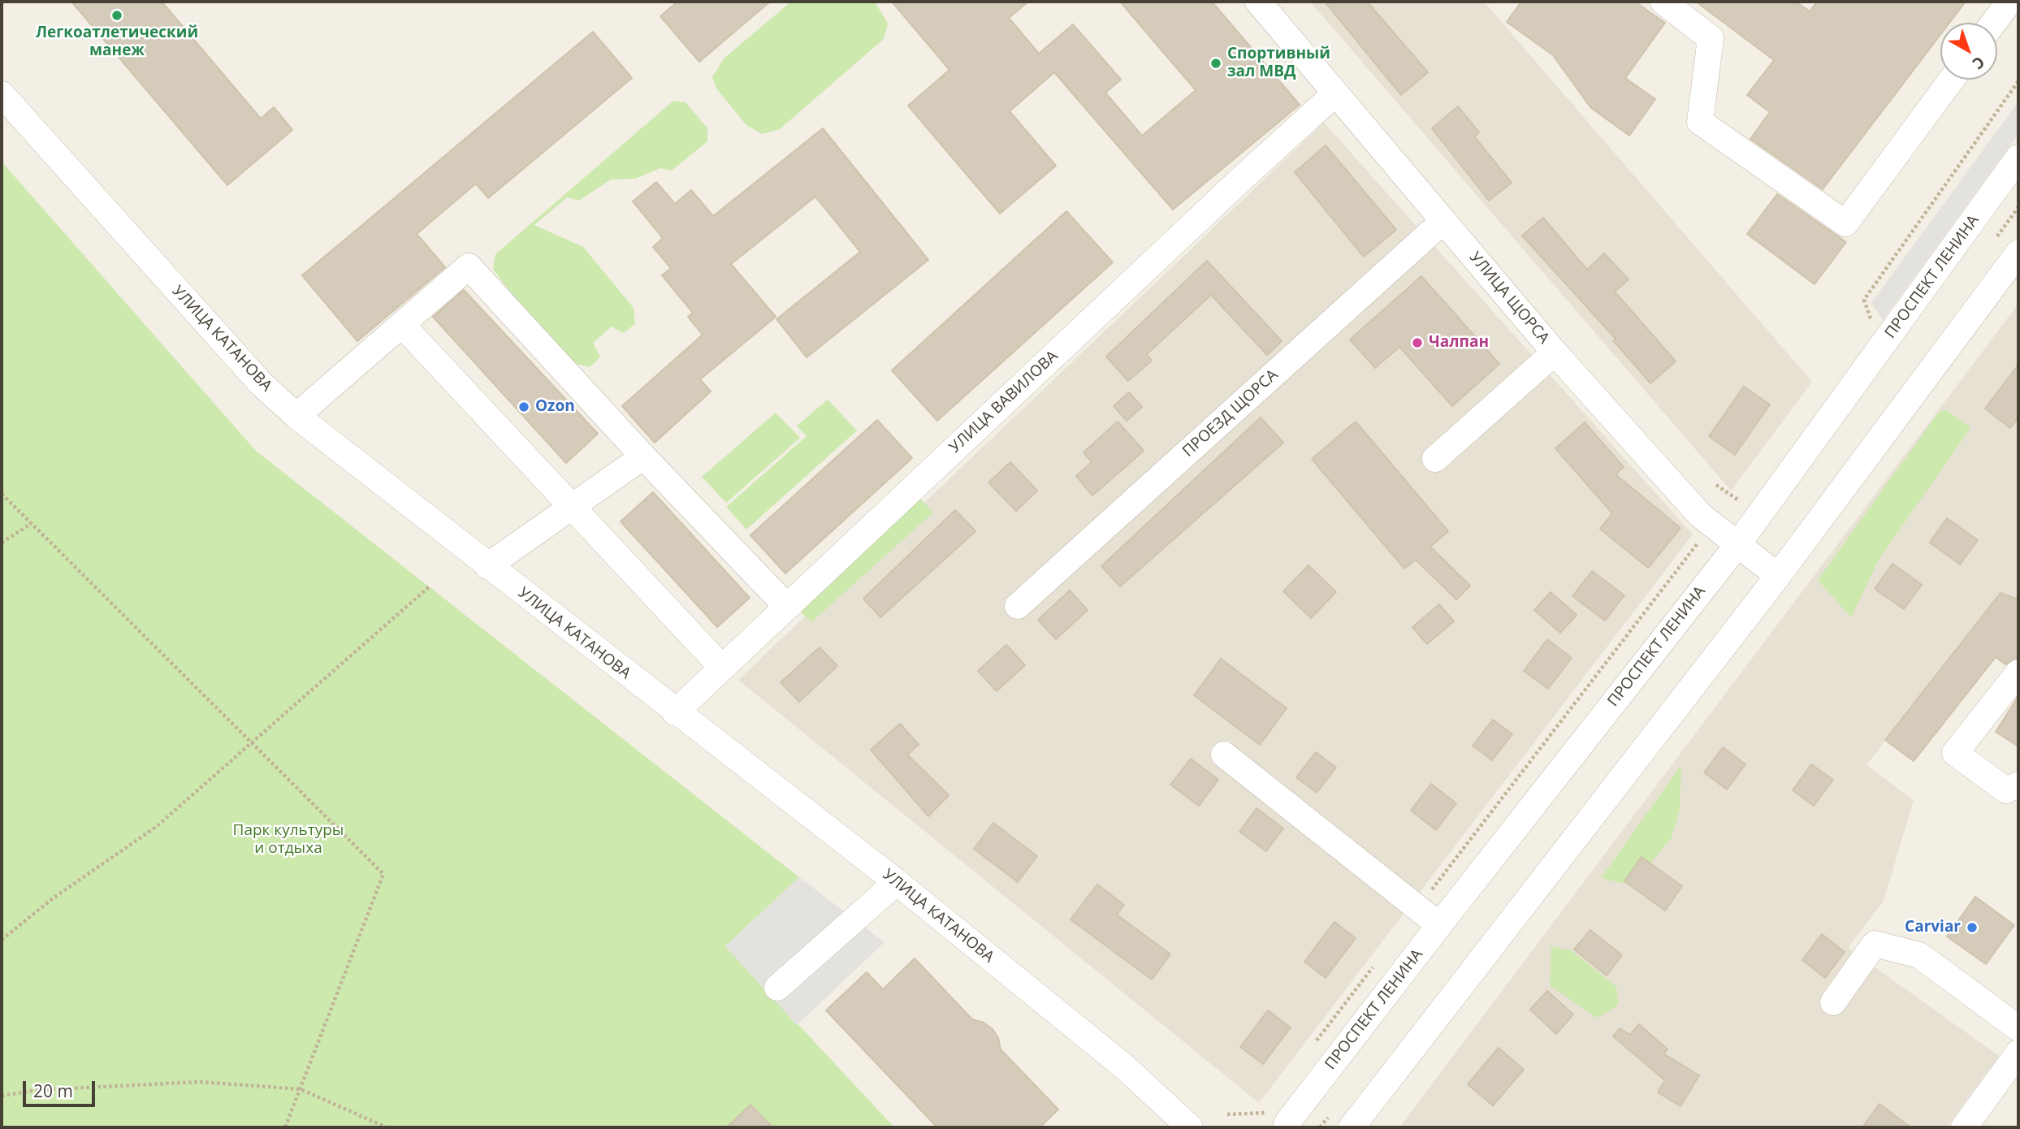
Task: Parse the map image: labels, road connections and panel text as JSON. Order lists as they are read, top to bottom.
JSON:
{
  "streets": {
    "street": [
      "ПРОСПЕКТ ЛЕНИНА",
      "УЛИЦА ЩОРСА",
      "УЛИЦА КАТАНОВА",
      "УЛИЦА ВАВИЛОВА",
      "ПРОЕЗД ЩОРСА"
    ]
  },
  "crossings": [
    ["ПРОСПЕКТ ЛЕНИНА", "УЛИЦА ЩОРСА"],
    ["УЛИЦА ЩОРСА", "УЛИЦА ВАВИЛОВА"],
    ["УЛИЦА ЩОРСА", "ПРОЕЗД ЩОРСА"],
    ["УЛИЦА КАТАНОВА", "УЛИЦА ВАВИЛОВА"]
  ],
  "parks": ["Парк культуры и отдыха"],
  "places": [
    "Легкоатлетический манеж",
    "Спортивный зал МВД",
    "Чалпан",
    "Ozon",
    "Carviar"
  ],
  "scale_bar": "20 m",
  "north": "bottom right"
}
